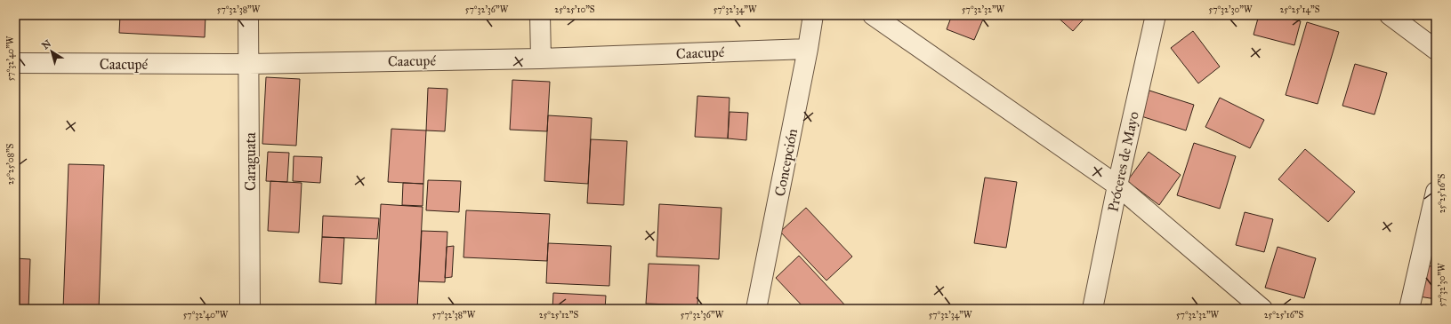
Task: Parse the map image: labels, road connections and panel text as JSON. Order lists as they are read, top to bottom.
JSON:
{
  "streets": {
    "street": [
      "Caacupé",
      "Caraguata",
      "Próceres de Mayo",
      "Concepción"
    ]
  },
  "crossings": [
    ["Caacupé", "Caraguata"],
    ["Caacupé", "Concepción"]
  ],
  "north": "top left",
  "coordinates": [
    "57°32'38\"W",
    "57°32'36\"W",
    "25°25'10\"S",
    "57°32'34\"W",
    "57°32'32\"W",
    "57°32'30\"W",
    "25°25'14\"S",
    "57°32'40\"W",
    "25°25'08\"S",
    "25°25'16\"S",
    "25°25'12\"S"
  ]
}
